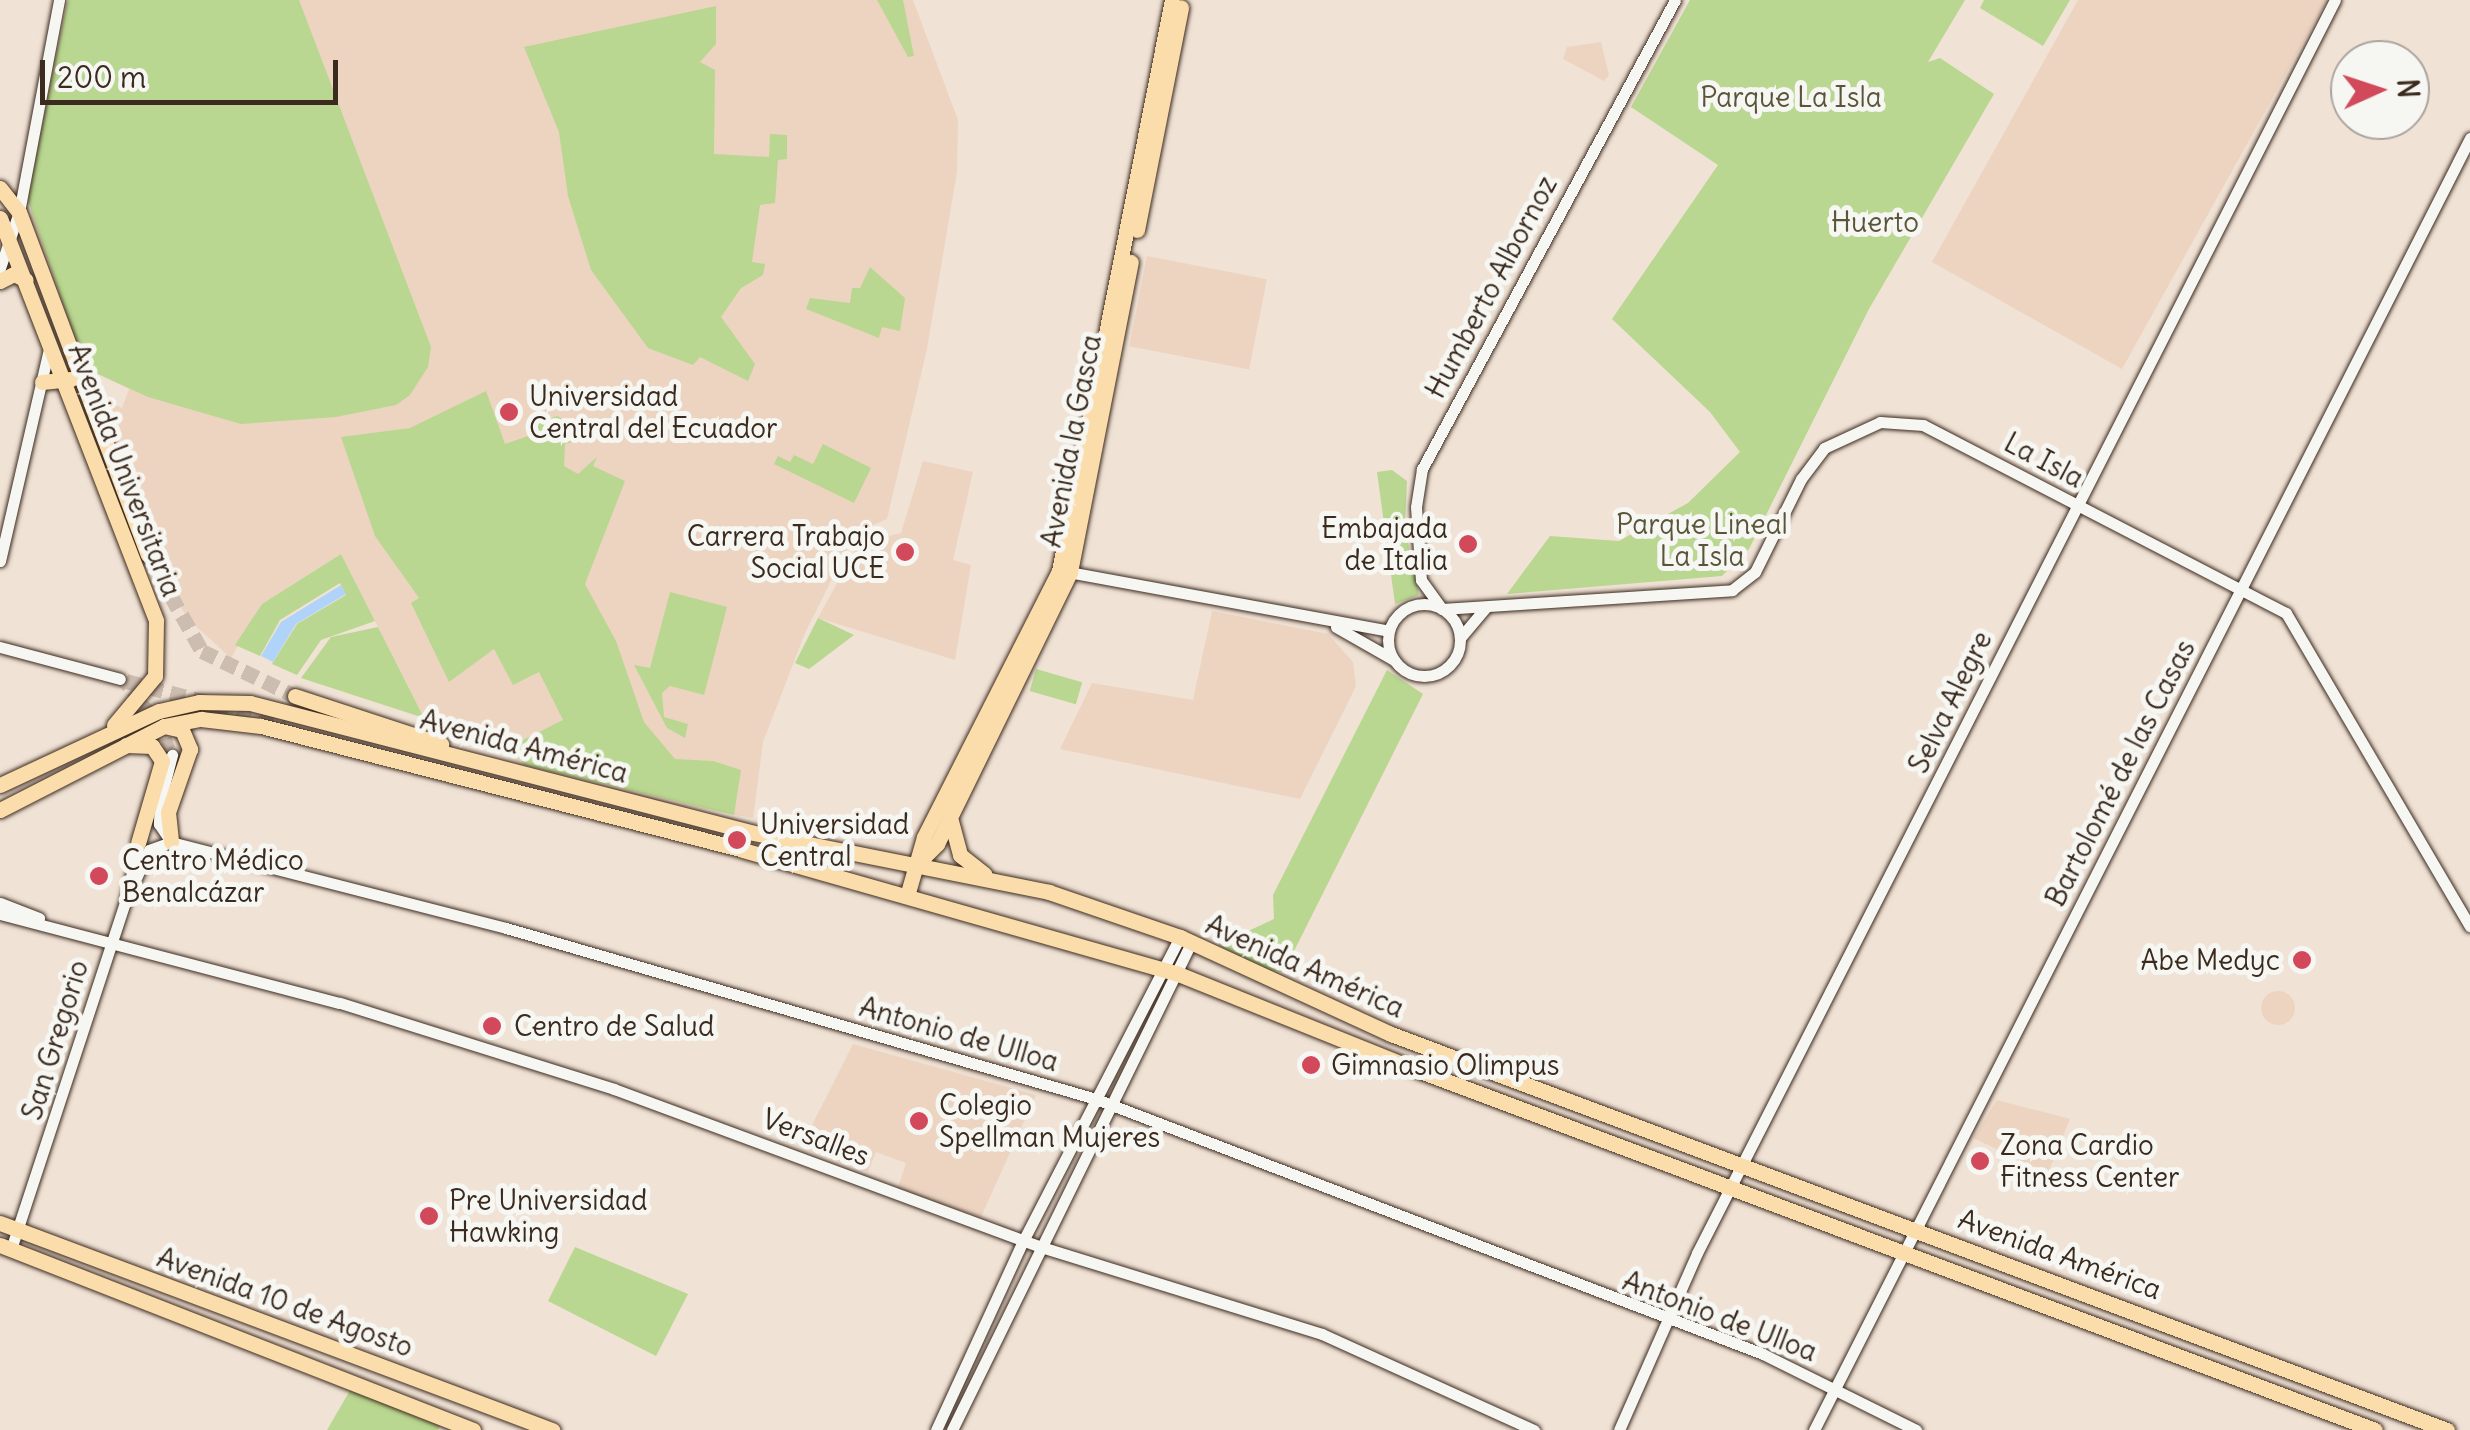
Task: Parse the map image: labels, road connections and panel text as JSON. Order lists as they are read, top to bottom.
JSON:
{
  "streets": {
    "main road": [
      "Avenida la Gasca",
      "Avenida Universitaria",
      "Avenida América",
      "Avenida 10 de Agosto"
    ],
    "street": [
      "Humberto Albornoz",
      "La Isla",
      "Selva Alegre",
      "Bartolomé de las Casas",
      "Antonio de Ulloa",
      "San Gregorio",
      "Versalles"
    ]
  },
  "crossings": [
    ["Humberto Albornoz", "La Isla"],
    ["Avenida la Gasca", "Avenida América"],
    ["La Isla", "Selva Alegre"],
    ["La Isla", "Bartolomé de las Casas"],
    ["Avenida Universitaria", "Avenida América"],
    ["Selva Alegre", "Avenida América"],
    ["Selva Alegre", "Antonio de Ulloa"],
    ["Avenida América", "Bartolomé de las Casas"],
    ["Bartolomé de las Casas", "Antonio de Ulloa"],
    ["Antonio de Ulloa", "San Gregorio"],
    ["San Gregorio", "Versalles"],
    ["San Gregorio", "Avenida 10 de Agosto"]
  ],
  "parks": ["Parque La Isla", "Huerto", "Parque Lineal La Isla"],
  "places": [
    "Universidad Central del Ecuador",
    "Embajada de Italia",
    "Carrera Trabajo Social UCE",
    "Universidad Central",
    "Centro Médico Benalcázar",
    "Abe Medyc",
    "Centro de Salud",
    "Gimnasio Olimpus",
    "Colegio Spellman Mujeres",
    "Zona Cardio Fitness Center",
    "Pre Universidad Hawking"
  ],
  "scale_bar": "200 m",
  "north": "right"
}
